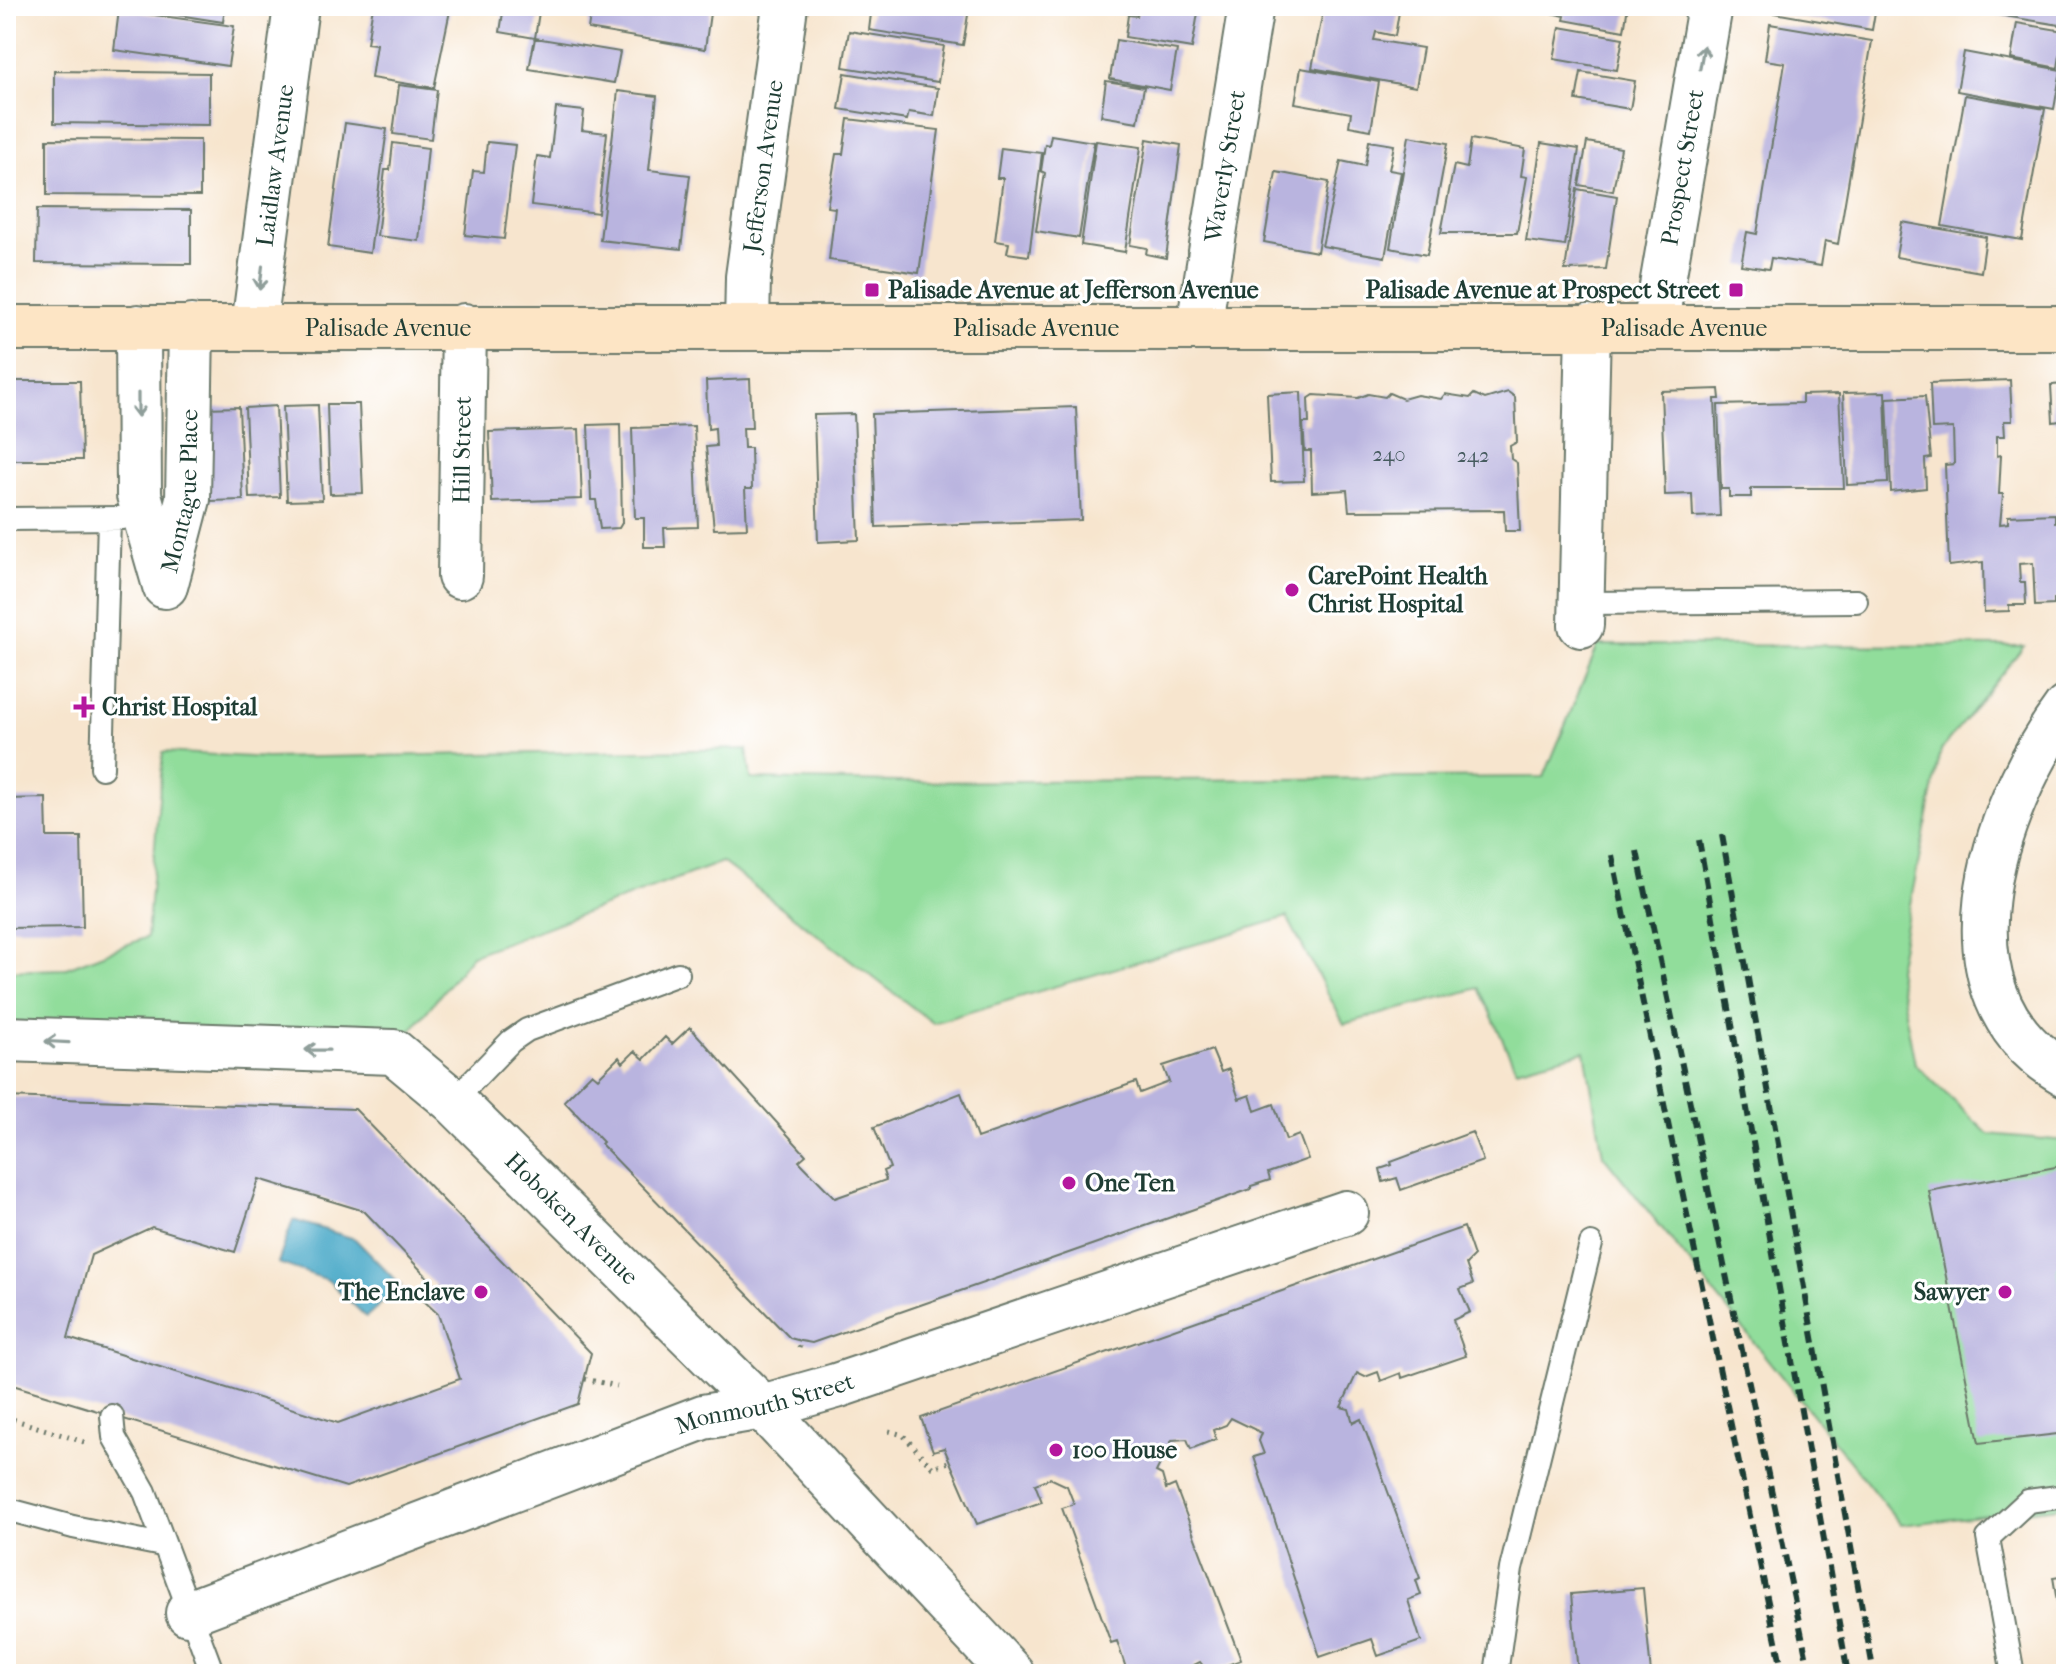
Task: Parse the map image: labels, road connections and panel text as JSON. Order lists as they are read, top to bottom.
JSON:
{
  "streets": {
    "main road": ["Palisade Avenue"],
    "street": [
      "Laidlaw Avenue",
      "Jefferson Avenue",
      "Waverly Street",
      "Prospect Street",
      "Hill Street",
      "Montague Place",
      "Hoboken Avenue",
      "Monmouth Street"
    ]
  },
  "crossings": [
    ["Laidlaw Avenue", "Palisade Avenue"],
    ["Jefferson Avenue", "Palisade Avenue"],
    ["Waverly Street", "Palisade Avenue"],
    ["Prospect Street", "Palisade Avenue"],
    ["Palisade Avenue", "Hill Street"],
    ["Palisade Avenue", "Montague Place"],
    ["Hoboken Avenue", "Monmouth Street"]
  ],
  "one_way": [
    "Laidlaw Avenue",
    "Prospect Street",
    "Montague Place",
    "Hoboken Avenue"
  ],
  "places": {
    "transit": ["Palisade Avenue at Jefferson Avenue", "Palisade Avenue at Prospect Street"],
    "other": [
      "CarePoint Health Christ Hospital",
      "One Ten",
      "The Enclave",
      "Sawyer",
      "100 House"
    ],
    "health": ["Christ Hospital"]
  },
  "house_numbers": ["240", "242"]
}
